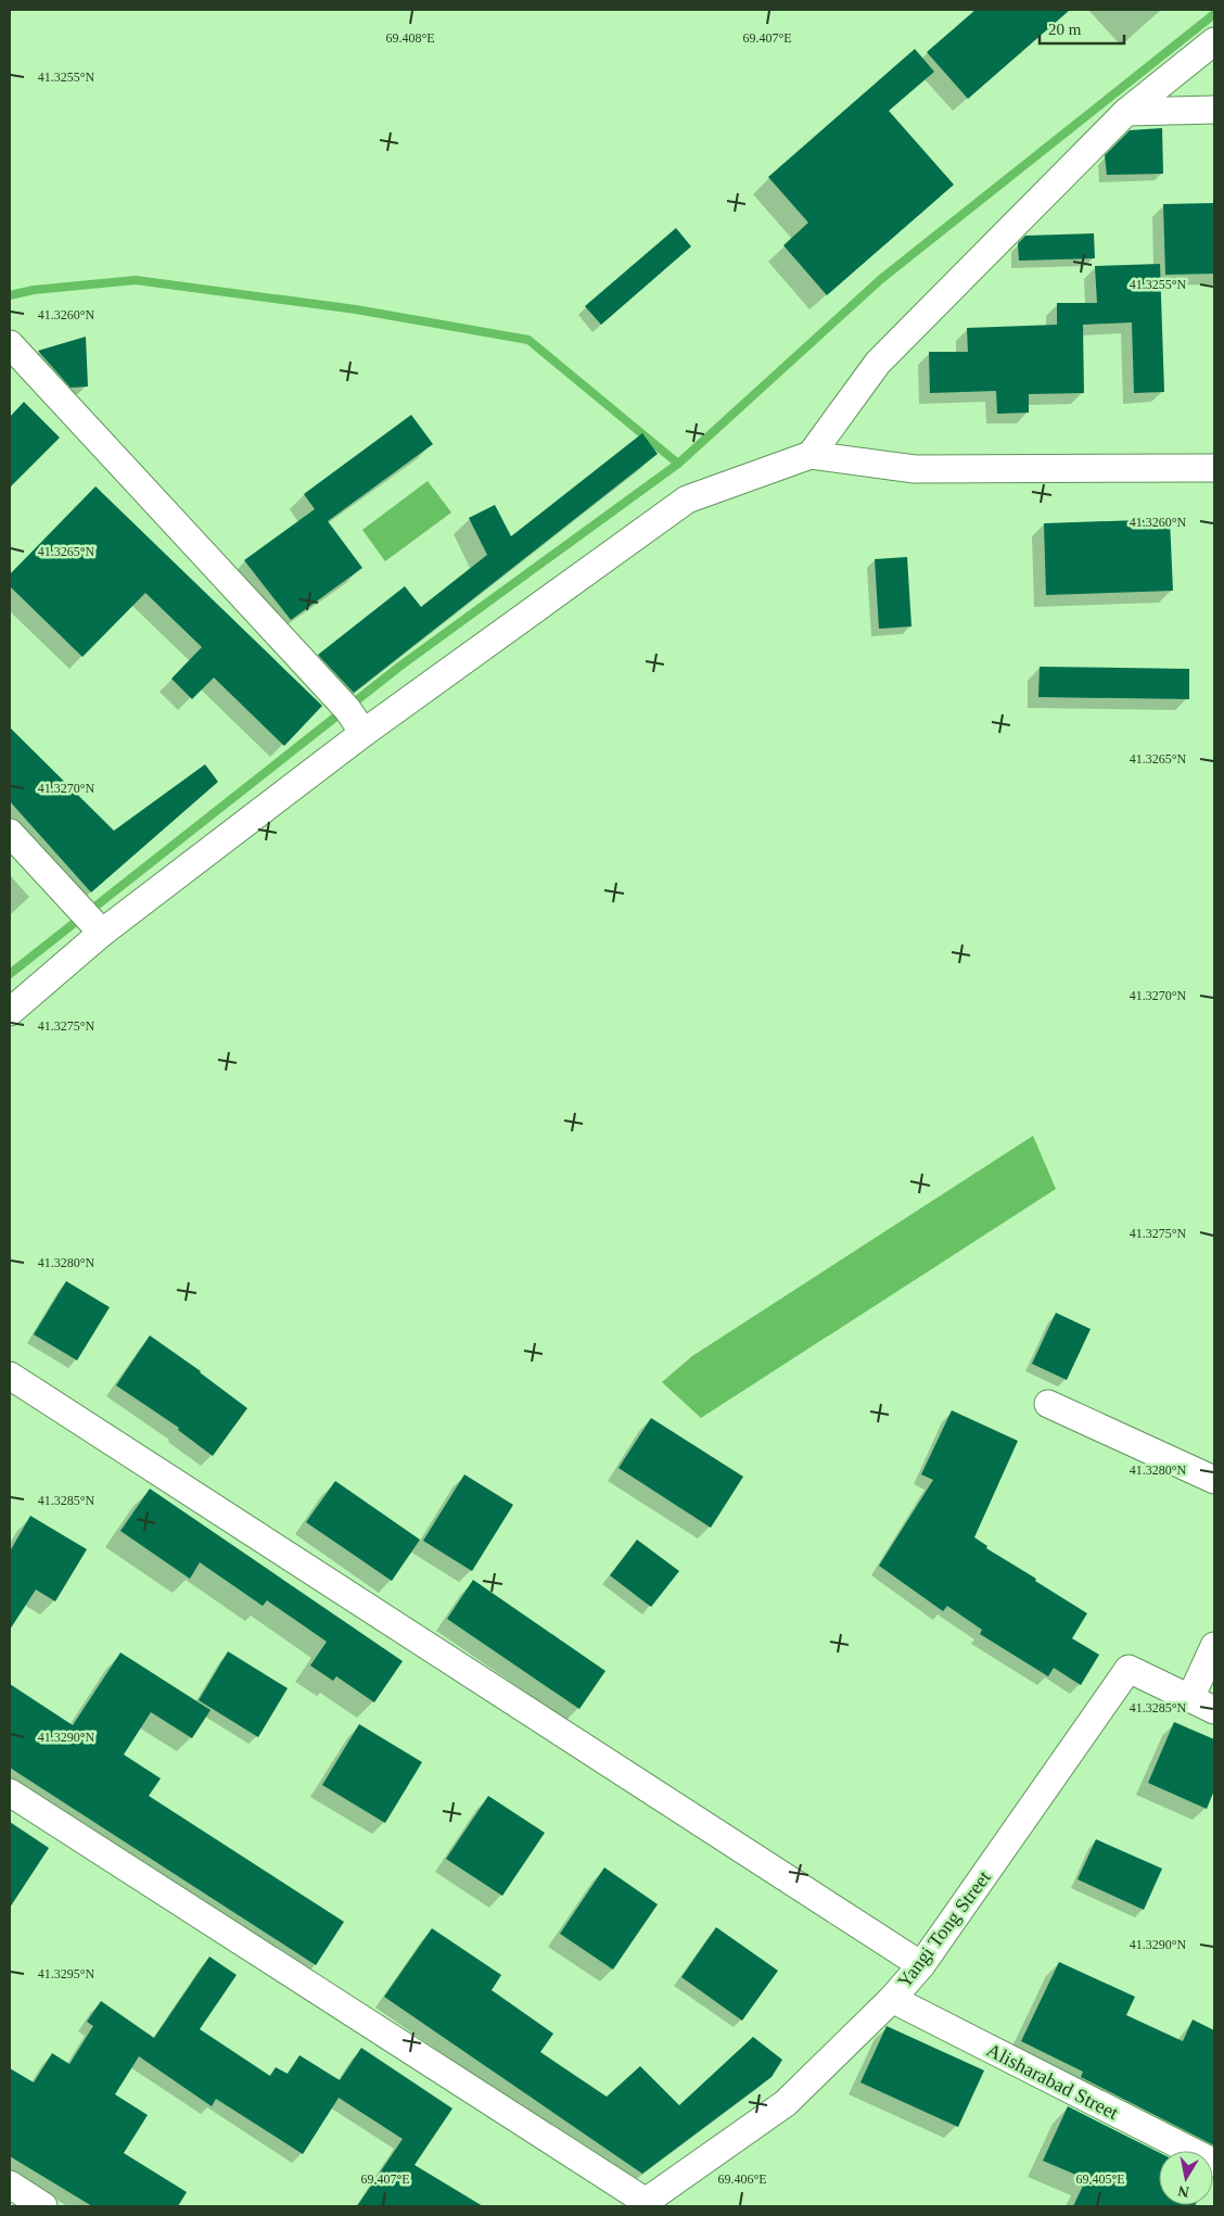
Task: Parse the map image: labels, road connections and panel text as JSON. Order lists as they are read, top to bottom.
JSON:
{
  "streets": {
    "street": ["Yangi Tong Street", "Alisharabad Street"]
  },
  "crossings": [
    ["Yangi Tong Street", "Alisharabad Street"]
  ],
  "scale_bar": "20 m",
  "north": "bottom",
  "coordinates": [
    "69.408°E",
    "69.407°E",
    "41.3255°N",
    "41.3260°N",
    "41.3265°N",
    "41.3270°N",
    "41.3275°N",
    "41.3280°N",
    "41.3285°N",
    "41.3290°N",
    "41.3295°N",
    "69.406°E",
    "69.405°E"
  ]
}
